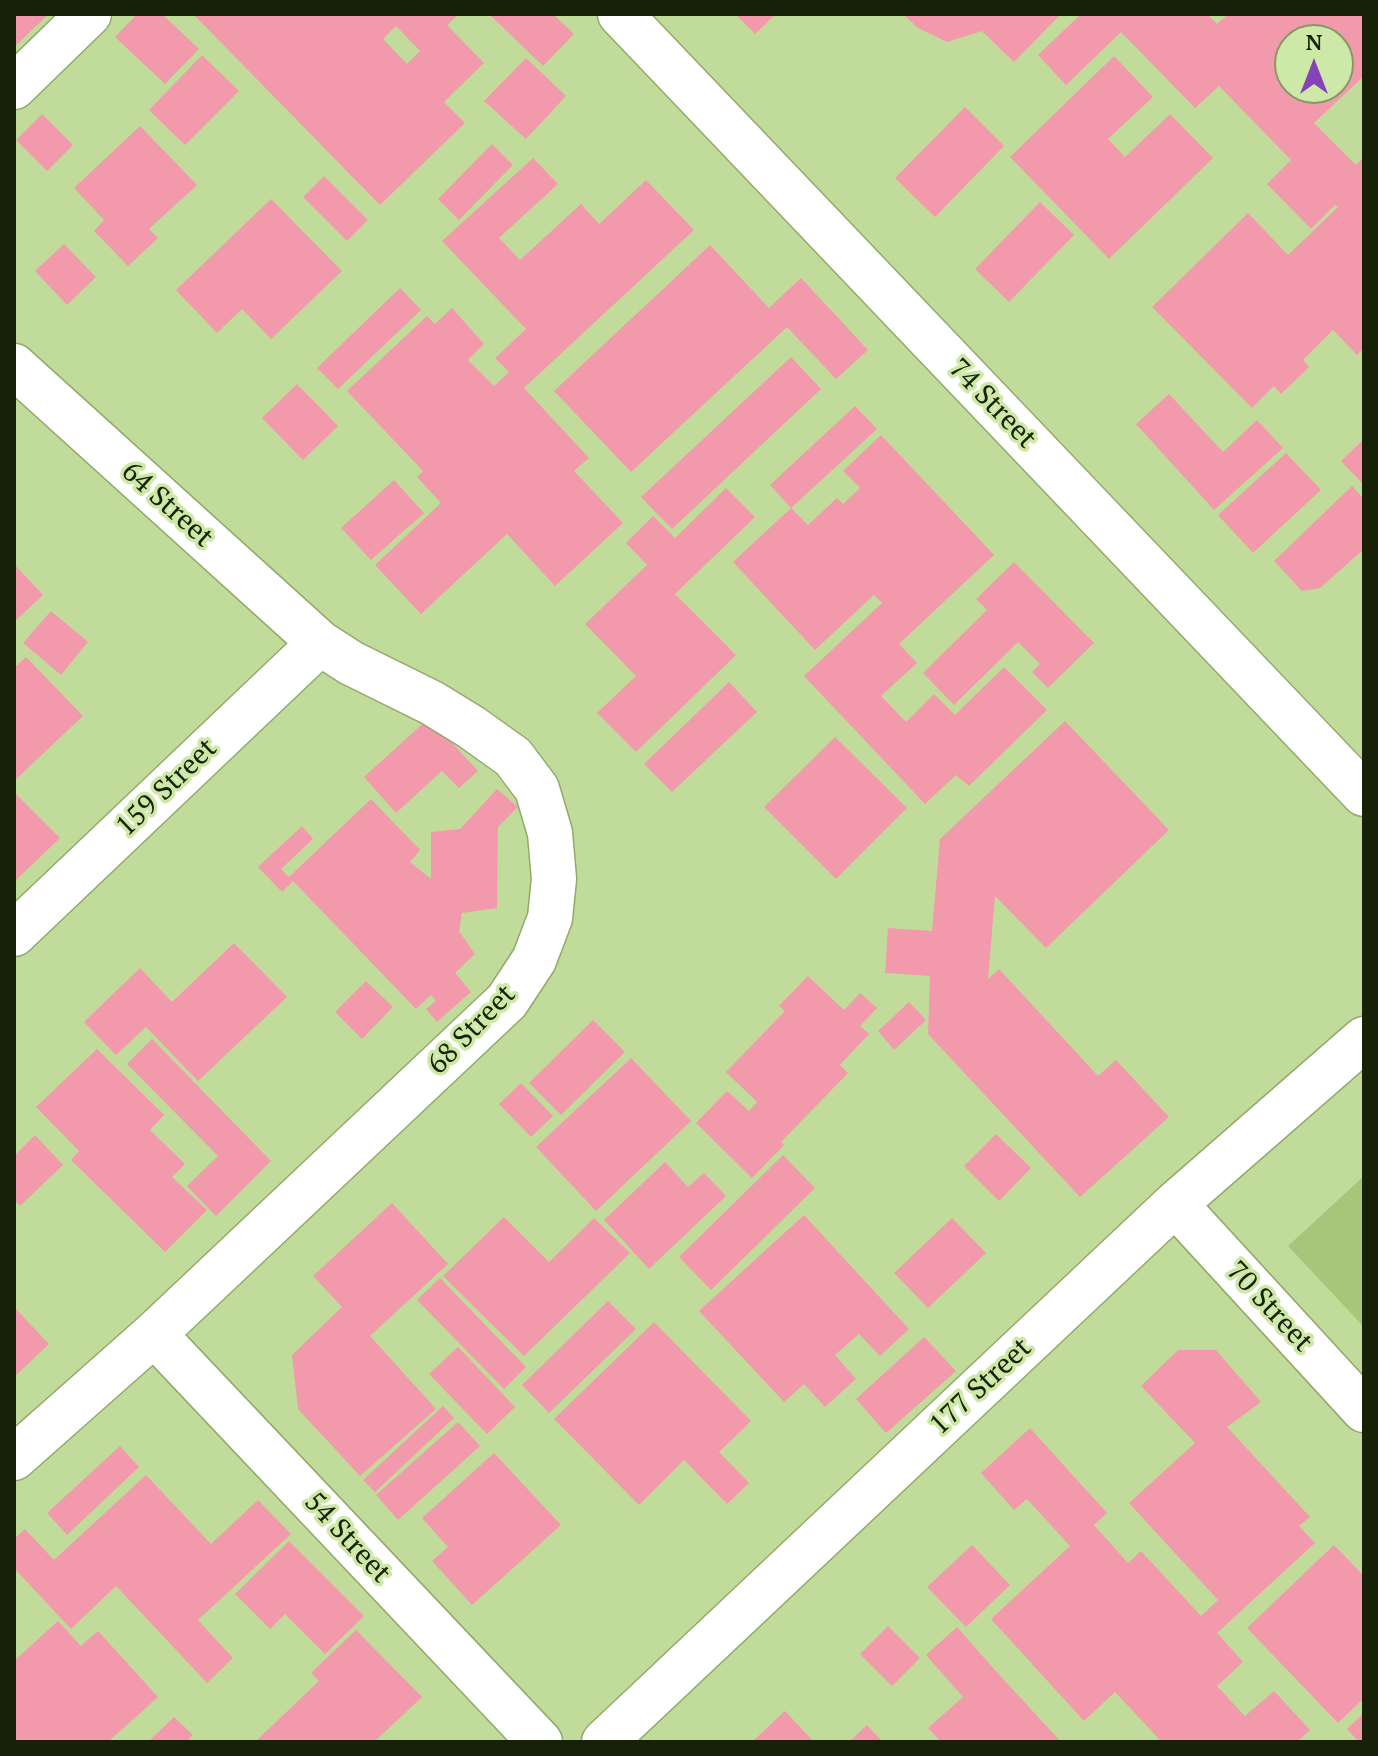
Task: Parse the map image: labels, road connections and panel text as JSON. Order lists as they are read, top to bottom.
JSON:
{
  "streets": {
    "street": [
      "74 Street",
      "64 Street",
      "159 Street",
      "68 Street",
      "70 Street",
      "177 Street",
      "54 Street"
    ]
  },
  "crossings": [
    ["64 Street", "159 Street"],
    ["64 Street", "68 Street"],
    ["159 Street", "68 Street"],
    ["68 Street", "54 Street"],
    ["70 Street", "177 Street"]
  ],
  "north": "top"
}
